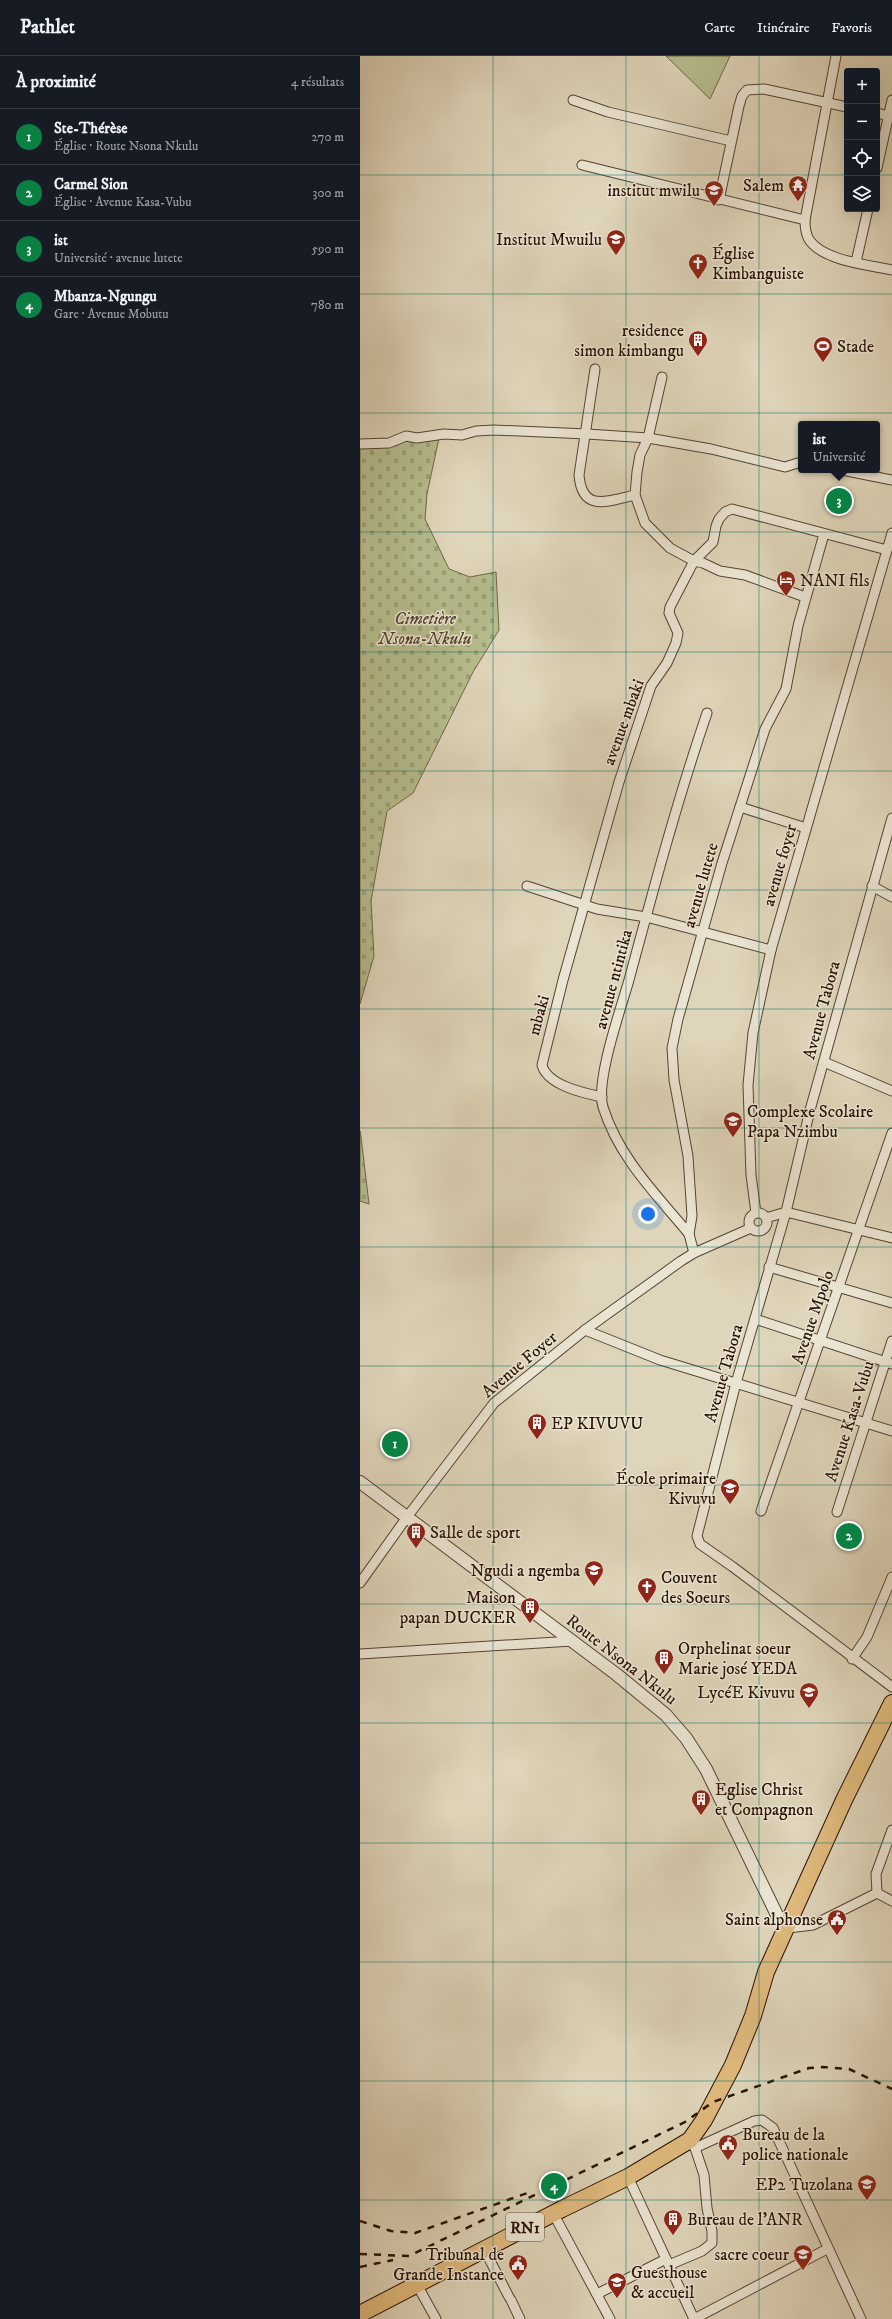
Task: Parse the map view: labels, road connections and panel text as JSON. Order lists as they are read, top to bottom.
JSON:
{
  "streets": {
    "highway": ["RN1"],
    "street": [
      "avenue mbaki",
      "avenue foyer",
      "avenue lutete",
      "avenue ntintika",
      "Avenue Tabora",
      "mbaki",
      "Avenue Mpolo",
      "Avenue Foyer",
      "Avenue Kasa-Vubu",
      "Route Nsona Nkulu"
    ]
  },
  "crossings": [
    ["avenue mbaki", "avenue lutete"],
    ["avenue mbaki", "mbaki"],
    ["avenue foyer", "Avenue Foyer"],
    ["avenue lutete", "avenue ntintika"],
    ["avenue lutete", "Avenue Foyer"],
    ["avenue ntintika", "mbaki"],
    ["Avenue Foyer", "Route Nsona Nkulu"],
    ["Route Nsona Nkulu", "RN1"]
  ],
  "parks": ["Cimetière Nsona-Nkulu"],
  "places": {
    "temple": ["Salem"],
    "school or university": [
      "institut mwilu",
      "Institut Mwuilu",
      "Complexe Scolaire Papa Nzimbu",
      "École primaire Kivuvu",
      "Ngudi a ngemba",
      "LycéE Kivuvu",
      "EP2 Tuzolana",
      "sacre coeur",
      "Guesthouse & accueil"
    ],
    "church": ["Église Kimbanguiste", "Couvent des Soeurs"],
    "building": [
      "residence simon kimbangu",
      "EP KIVUVU",
      "Salle de sport",
      "Maison papan DUCKER",
      "Orphelinat soeur Marie josé YEDA",
      "Eglise Christ et Compagnon",
      "Bureau de l'ANR"
    ],
    "sports": ["Stade"],
    "hotel": ["NANI fils"],
    "public building": ["Saint alphonse", "Bureau de la police nationale", "Tribunal de Grande Instance"]
  },
  "page": {
    "header": "Pathlet",
    "nav": ["Carte", "Itinéraire", "Favoris"],
    "heading": ["À proximité", "4 résultats"],
    "map_buttons": ["+", "−"],
    "list": [
      {
        "mark": "1",
        "name": "Ste-Thérèse",
        "note": "Église · Route Nsona Nkulu",
        "value": "270 m"
      },
      {
        "mark": "2",
        "name": "Carmel Sion",
        "note": "Église · Avenue Kasa-Vubu",
        "value": "300 m"
      },
      {
        "mark": "3",
        "name": "ist",
        "note": "Université · avenue lutete",
        "value": "590 m"
      },
      {
        "mark": "4",
        "name": "Mbanza-Ngungu",
        "note": "Gare · Avenue Mobutu",
        "value": "780 m"
      }
    ],
    "popup": ["ist", "Université"],
    "pins": [
      "3",
      "1",
      "2",
      "4"
    ]
  }
}
